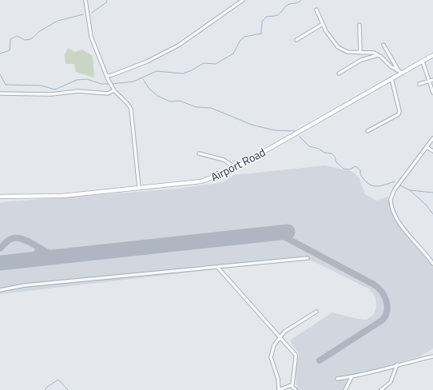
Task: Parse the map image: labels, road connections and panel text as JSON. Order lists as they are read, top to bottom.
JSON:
{
  "streets": {
    "street": ["Airport Road"]
  }
}
